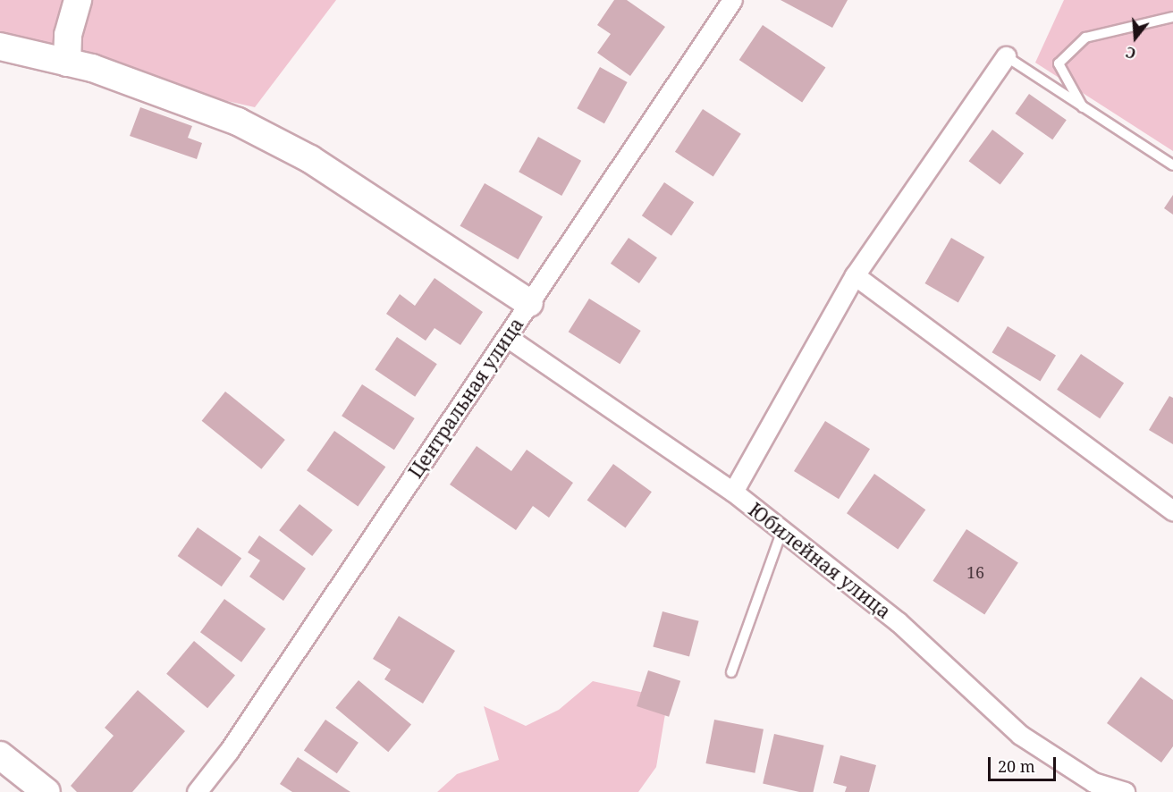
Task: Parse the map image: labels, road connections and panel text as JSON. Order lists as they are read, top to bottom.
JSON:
{
  "streets": {
    "street": ["Центральная улица", "Юбилейная улица"]
  },
  "crossings": [
    ["Центральная улица", "Юбилейная улица"]
  ],
  "house_numbers": ["16"],
  "scale_bar": "20 m",
  "north": "bottom"
}
